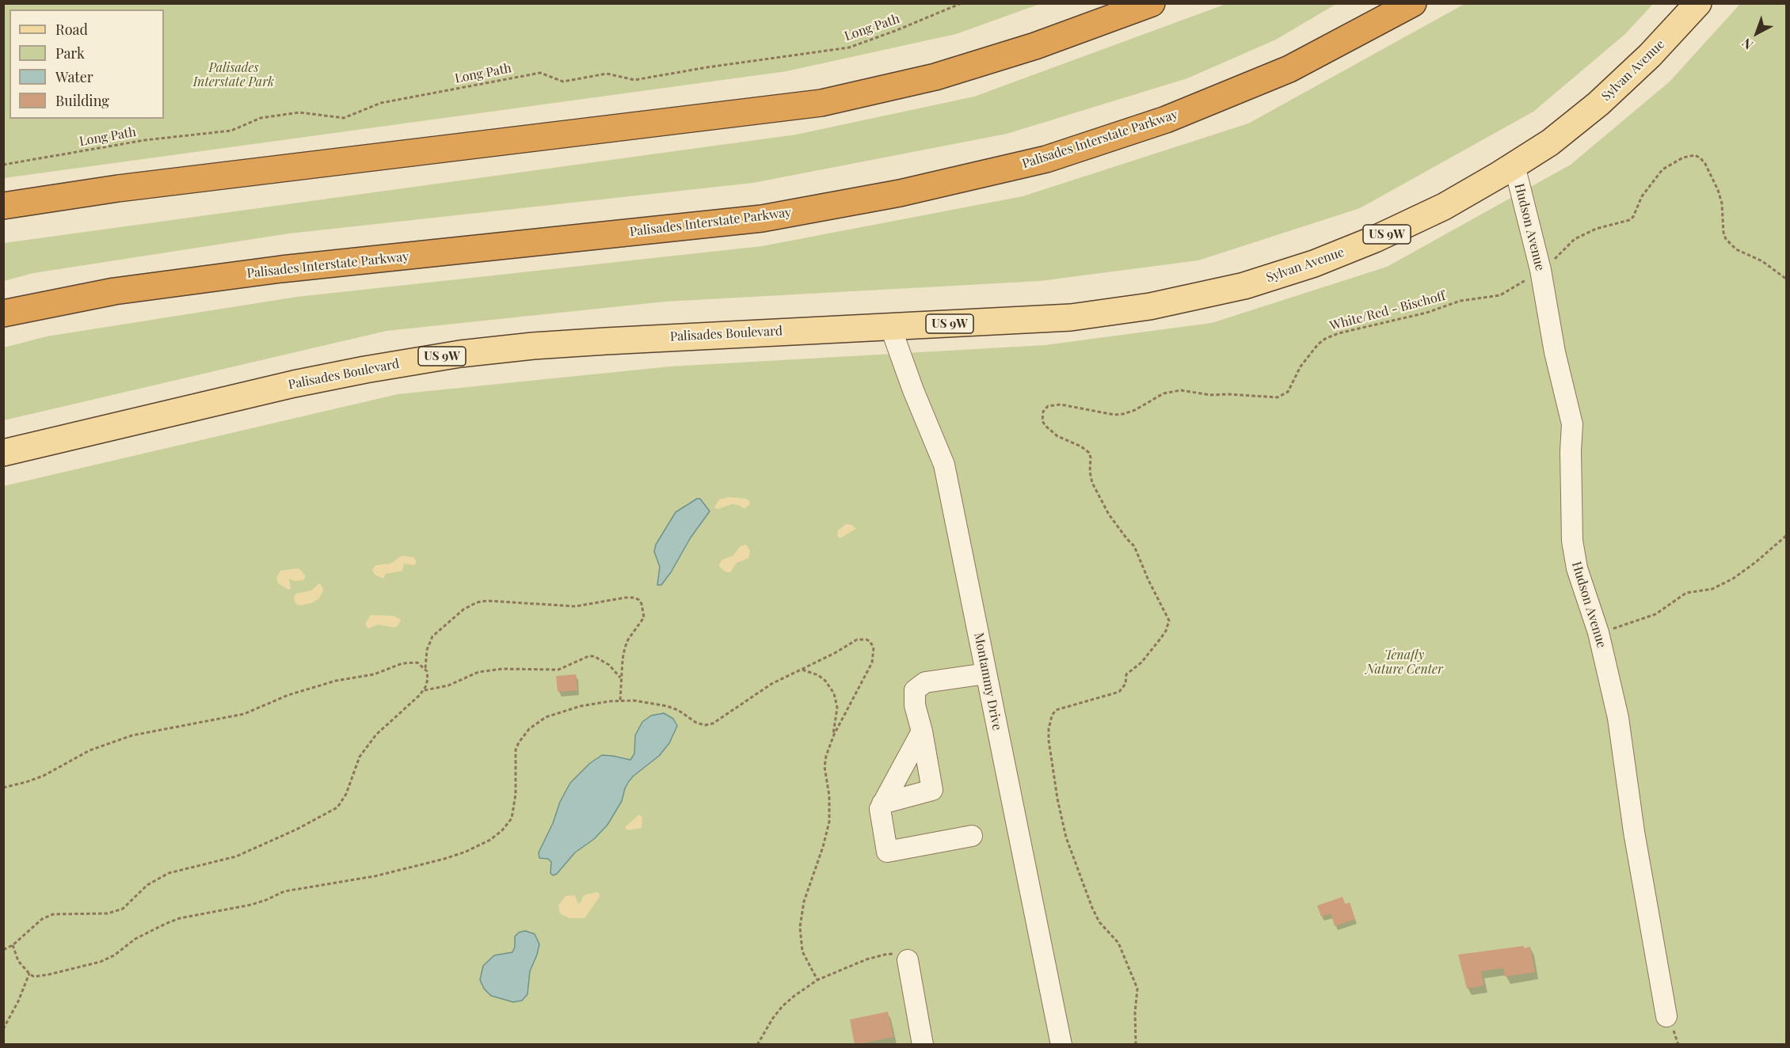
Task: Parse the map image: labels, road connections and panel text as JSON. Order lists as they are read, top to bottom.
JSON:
{
  "streets": {
    "highway": ["Palisades Interstate Parkway"],
    "main road": ["Sylvan Avenue", "US 9W", "Palisades Boulevard"],
    "street": ["Hudson Avenue", "Montammy Drive"],
    "path": ["Long Path", "White/Red - Bischoff"]
  },
  "crossings": [
    ["Sylvan Avenue", "Hudson Avenue"],
    ["Sylvan Avenue", "Palisades Boulevard"],
    ["Sylvan Avenue", "Montammy Drive"],
    ["Hudson Avenue", "White/Red - Bischoff"],
    ["Palisades Boulevard", "Montammy Drive"]
  ],
  "parks": ["Palisades Interstate Park", "Tenafly Nature Center"],
  "legend": [
    "Road",
    "Park",
    "Water",
    "Building"
  ],
  "north": "bottom left"
}
